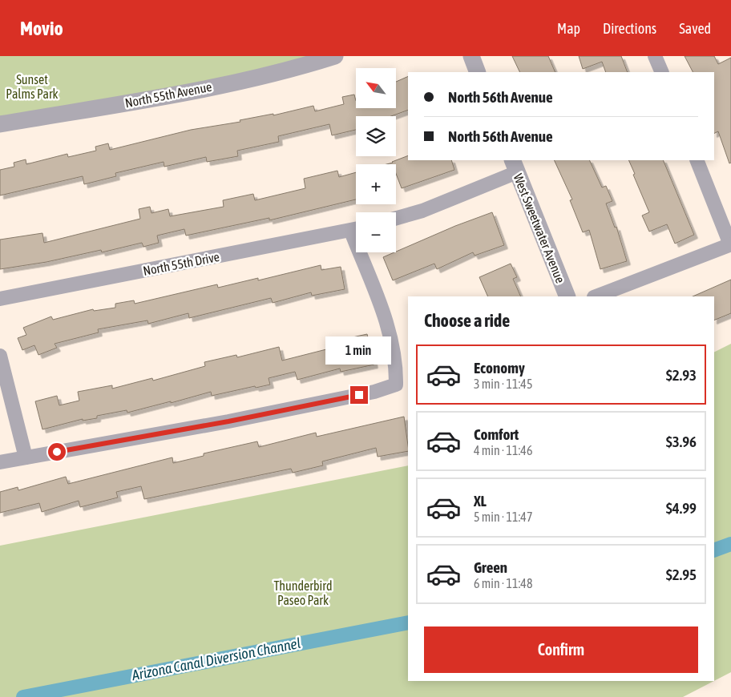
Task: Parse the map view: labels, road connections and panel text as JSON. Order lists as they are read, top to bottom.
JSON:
{
  "streets": {
    "street": ["North 55th Avenue", "West Sweetwater Avenue", "North 55th Drive"]
  },
  "water": ["Arizona Canal Diversion Channel"],
  "parks": ["Sunset Palms Park", "Thunderbird Paseo Park"],
  "north": "top left",
  "page": {
    "header": "Movio",
    "nav": ["Map", "Directions", "Saved"],
    "map_buttons": ["+", "−"],
    "banner": ["North 56th Avenue", "North 56th Avenue"],
    "heading": "Choose a ride",
    "bubble": "1 min",
    "list": [
      {
        "name": "Economy",
        "note": "3 min · 11:45",
        "value": "$2.93"
      },
      {
        "name": "Comfort",
        "note": "4 min · 11:46",
        "value": "$3.96"
      },
      {
        "name": "XL",
        "note": "5 min · 11:47",
        "value": "$4.99"
      },
      {
        "name": "Green",
        "note": "6 min · 11:48",
        "value": "$2.95"
      }
    ],
    "buttons": "Confirm"
  }
}
